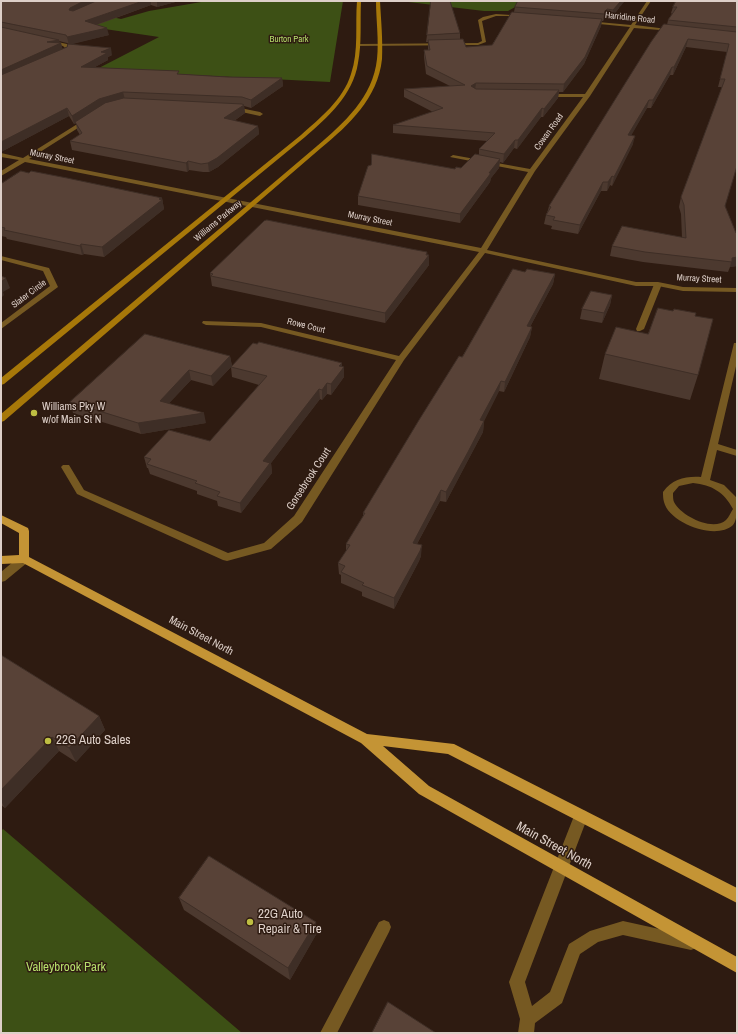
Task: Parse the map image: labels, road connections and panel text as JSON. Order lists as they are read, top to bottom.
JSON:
{
  "streets": {
    "main road": ["Williams Parkway", "Main Street North"],
    "street": [
      "Harridine Road",
      "Cowan Road",
      "Murray Street",
      "Slater Circle",
      "Rowe Court",
      "Gorsebrook Court"
    ]
  },
  "crossings": [
    ["Harridine Road", "Cowan Road"],
    ["Cowan Road", "Murray Street"],
    ["Cowan Road", "Gorsebrook Court"],
    ["Murray Street", "Williams Parkway"],
    ["Murray Street", "Gorsebrook Court"],
    ["Rowe Court", "Gorsebrook Court"]
  ],
  "parks": ["Burton Park", "Valleybrook Park"],
  "places": ["Williams Pky W w/of Main St N", "22G Auto Sales", "22G Auto Repair & Tire"]
}
